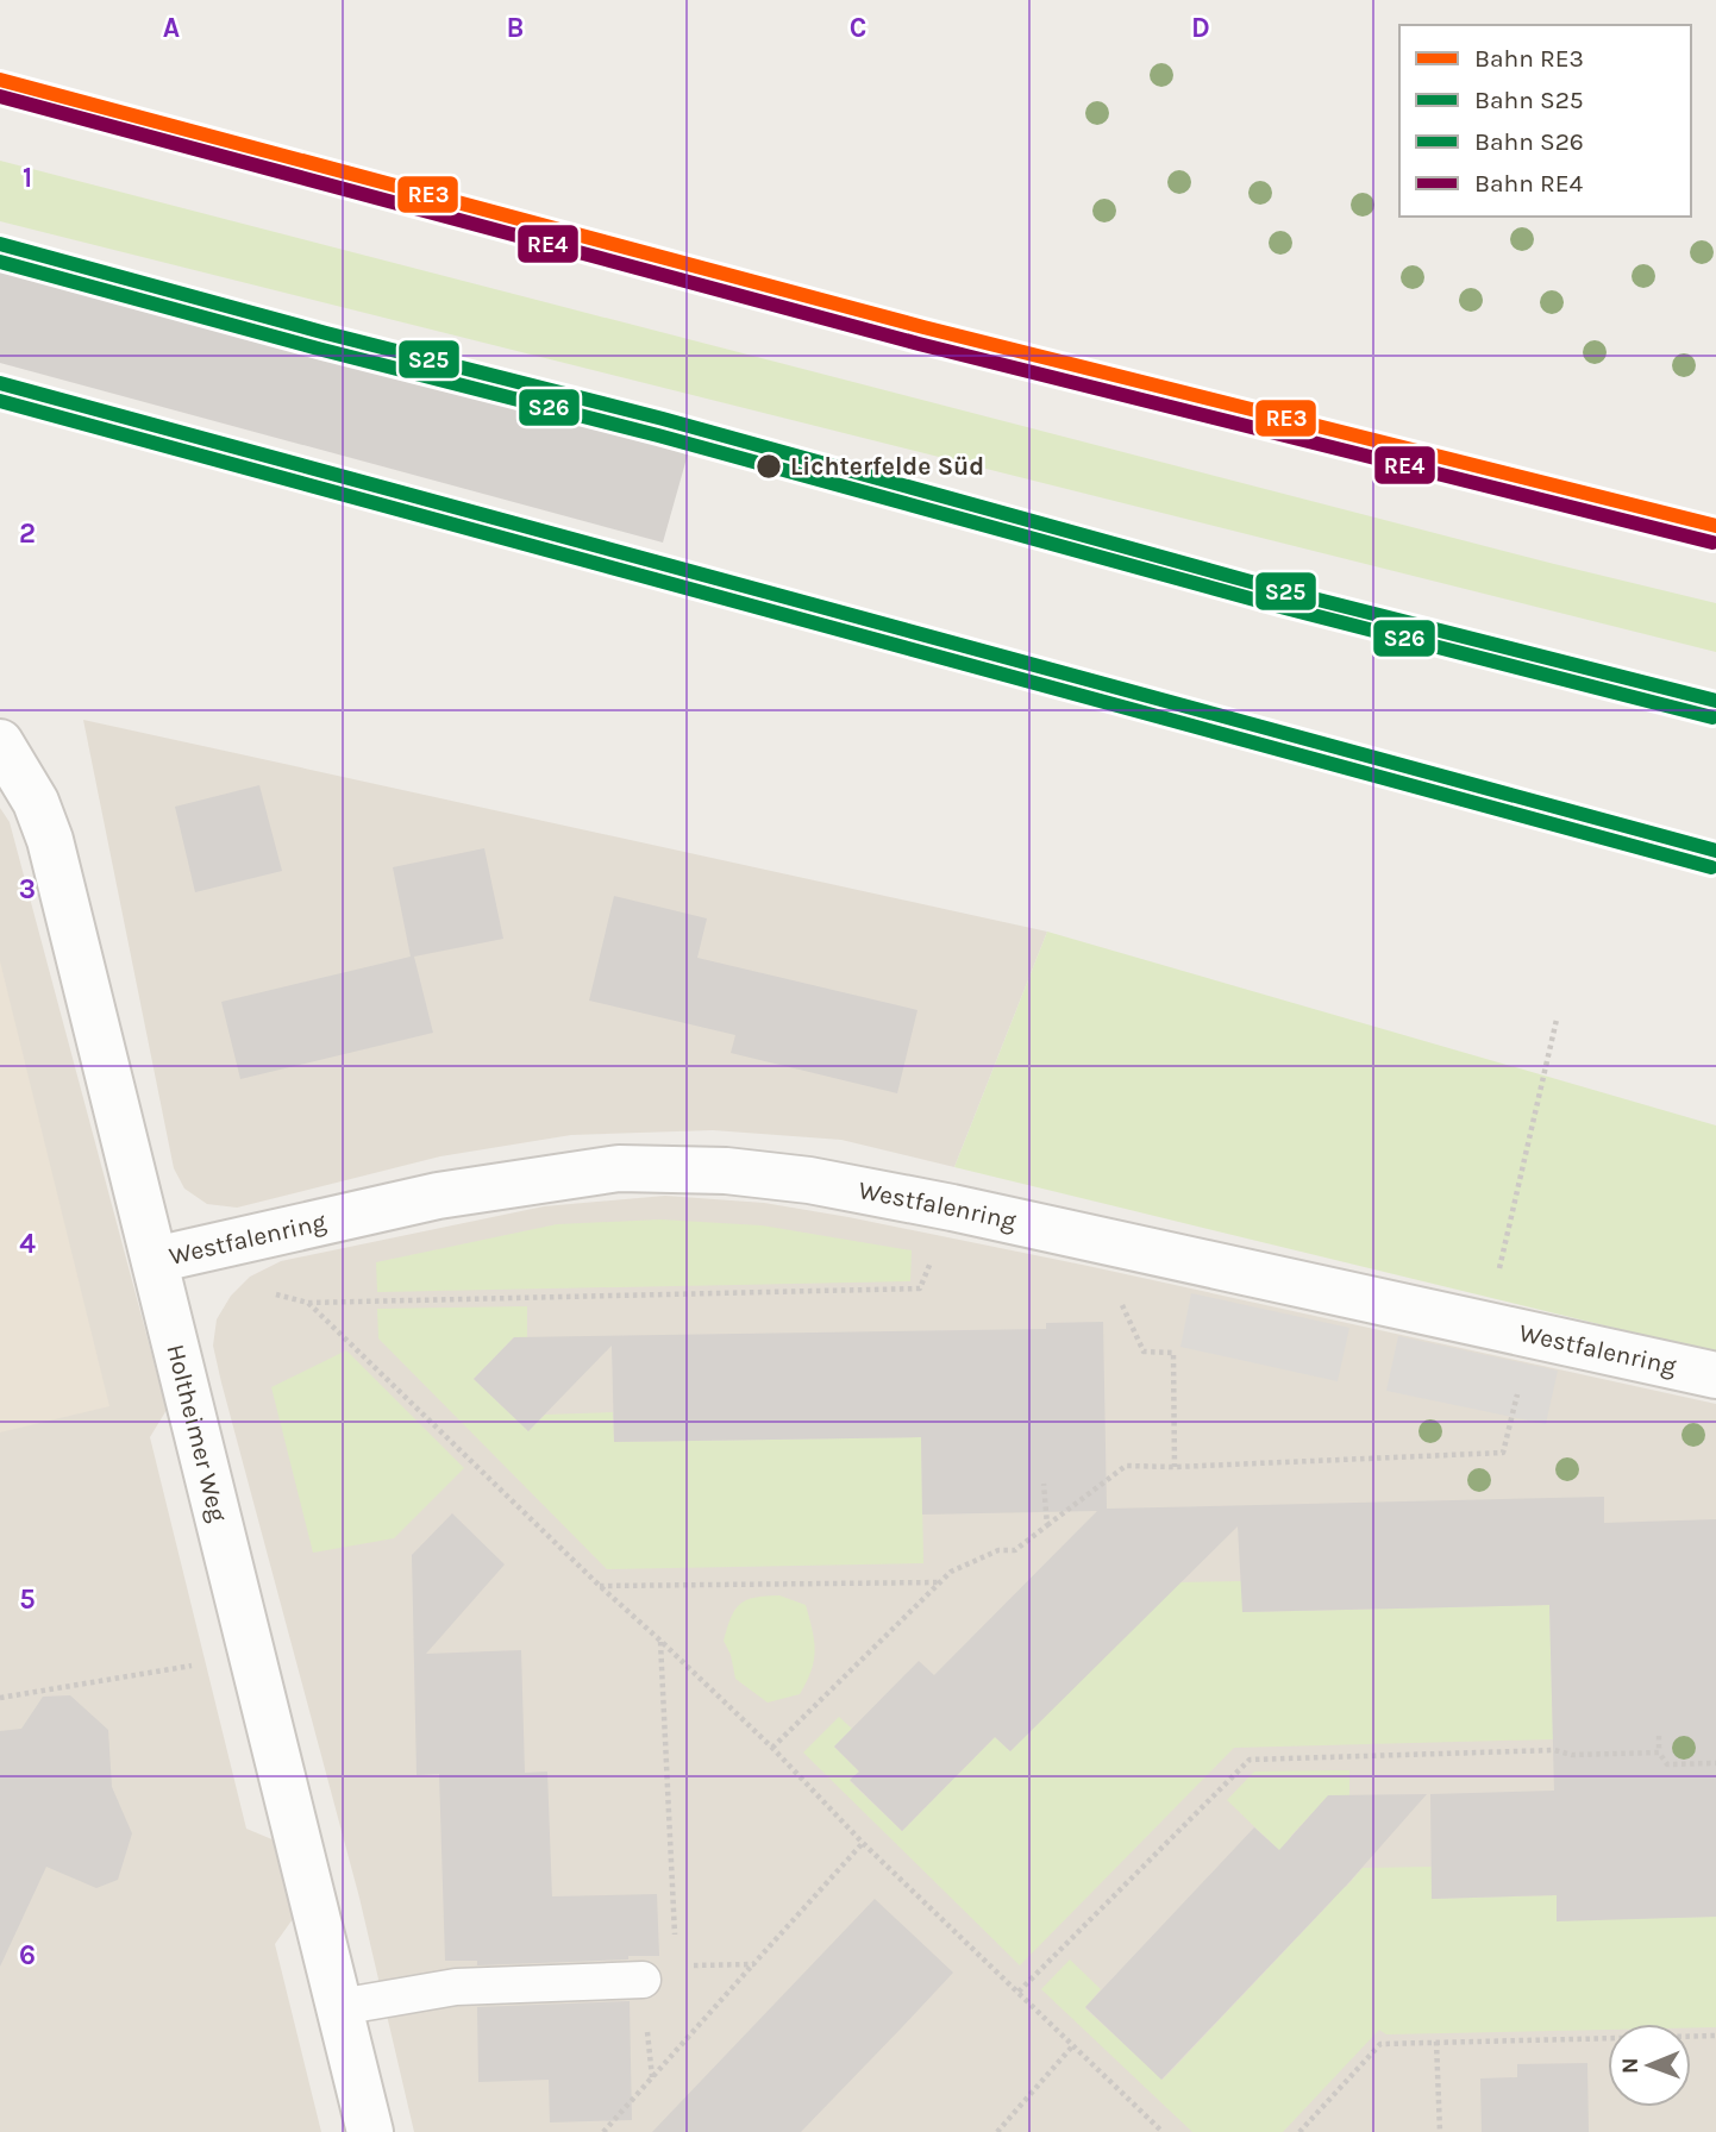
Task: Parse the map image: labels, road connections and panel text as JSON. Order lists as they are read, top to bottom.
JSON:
{
  "streets": {
    "street": ["Westfalenring", "Holtheimer Weg"]
  },
  "crossings": [
    ["Westfalenring", "Holtheimer Weg"]
  ],
  "places": ["Lichterfelde Süd"],
  "lines": [
    "rail line RE3",
    "rail line RE4",
    "rail line S25",
    "rail line S26"
  ],
  "legend": [
    "Bahn RE3",
    "Bahn S25",
    "Bahn S26",
    "Bahn RE4"
  ],
  "north": "left",
  "grid": {
    "columns": [
      "A",
      "B",
      "C",
      "D"
    ],
    "rows": [
      "1",
      "2",
      "3",
      "4",
      "5",
      "6"
    ]
  }
}
